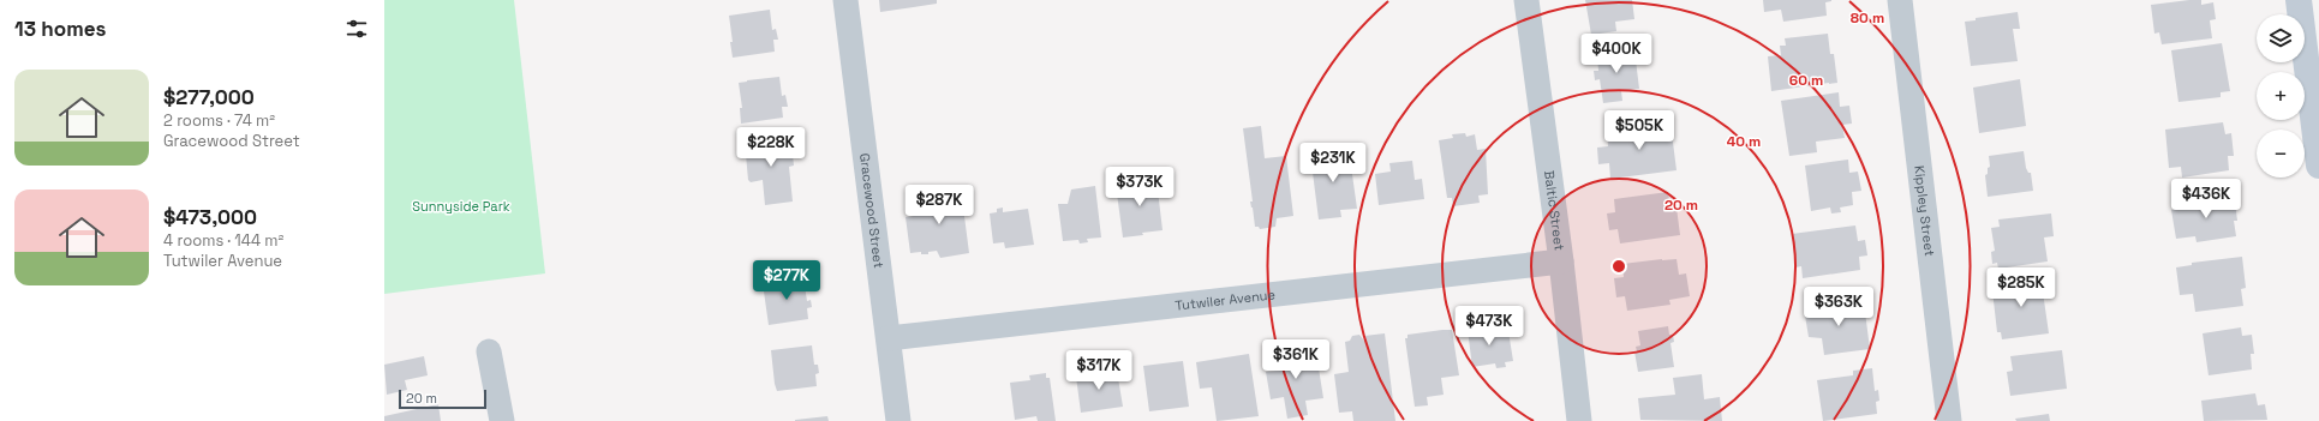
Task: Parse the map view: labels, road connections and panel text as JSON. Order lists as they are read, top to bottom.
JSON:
{
  "streets": {
    "street": [
      "Gracewood Street",
      "Baltic Street",
      "Kippley Street",
      "Tutwiler Avenue"
    ]
  },
  "crossings": [
    ["Gracewood Street", "Tutwiler Avenue"],
    ["Baltic Street", "Tutwiler Avenue"]
  ],
  "parks": ["Sunnyside Park"],
  "scale_bar": "20 m",
  "page": {
    "heading": "13 homes",
    "map_buttons": ["+", "−"],
    "price": [
      "$400K",
      "$505K",
      "$228K",
      "$231K",
      "$373K",
      "$436K",
      "$287K",
      "$277K",
      "$285K",
      "$363K",
      "$473K",
      "$361K",
      "$317K"
    ],
    "list": [
      {
        "name": "$277,000",
        "note": "2 rooms · 74 m² · Gracewood Street"
      },
      {
        "name": "$473,000",
        "note": "4 rooms · 144 m² · Tutwiler Avenue"
      }
    ],
    "scale": "20 m"
  },
  "rings": [
    "80 m",
    "60 m",
    "40 m",
    "20 m"
  ]
}
